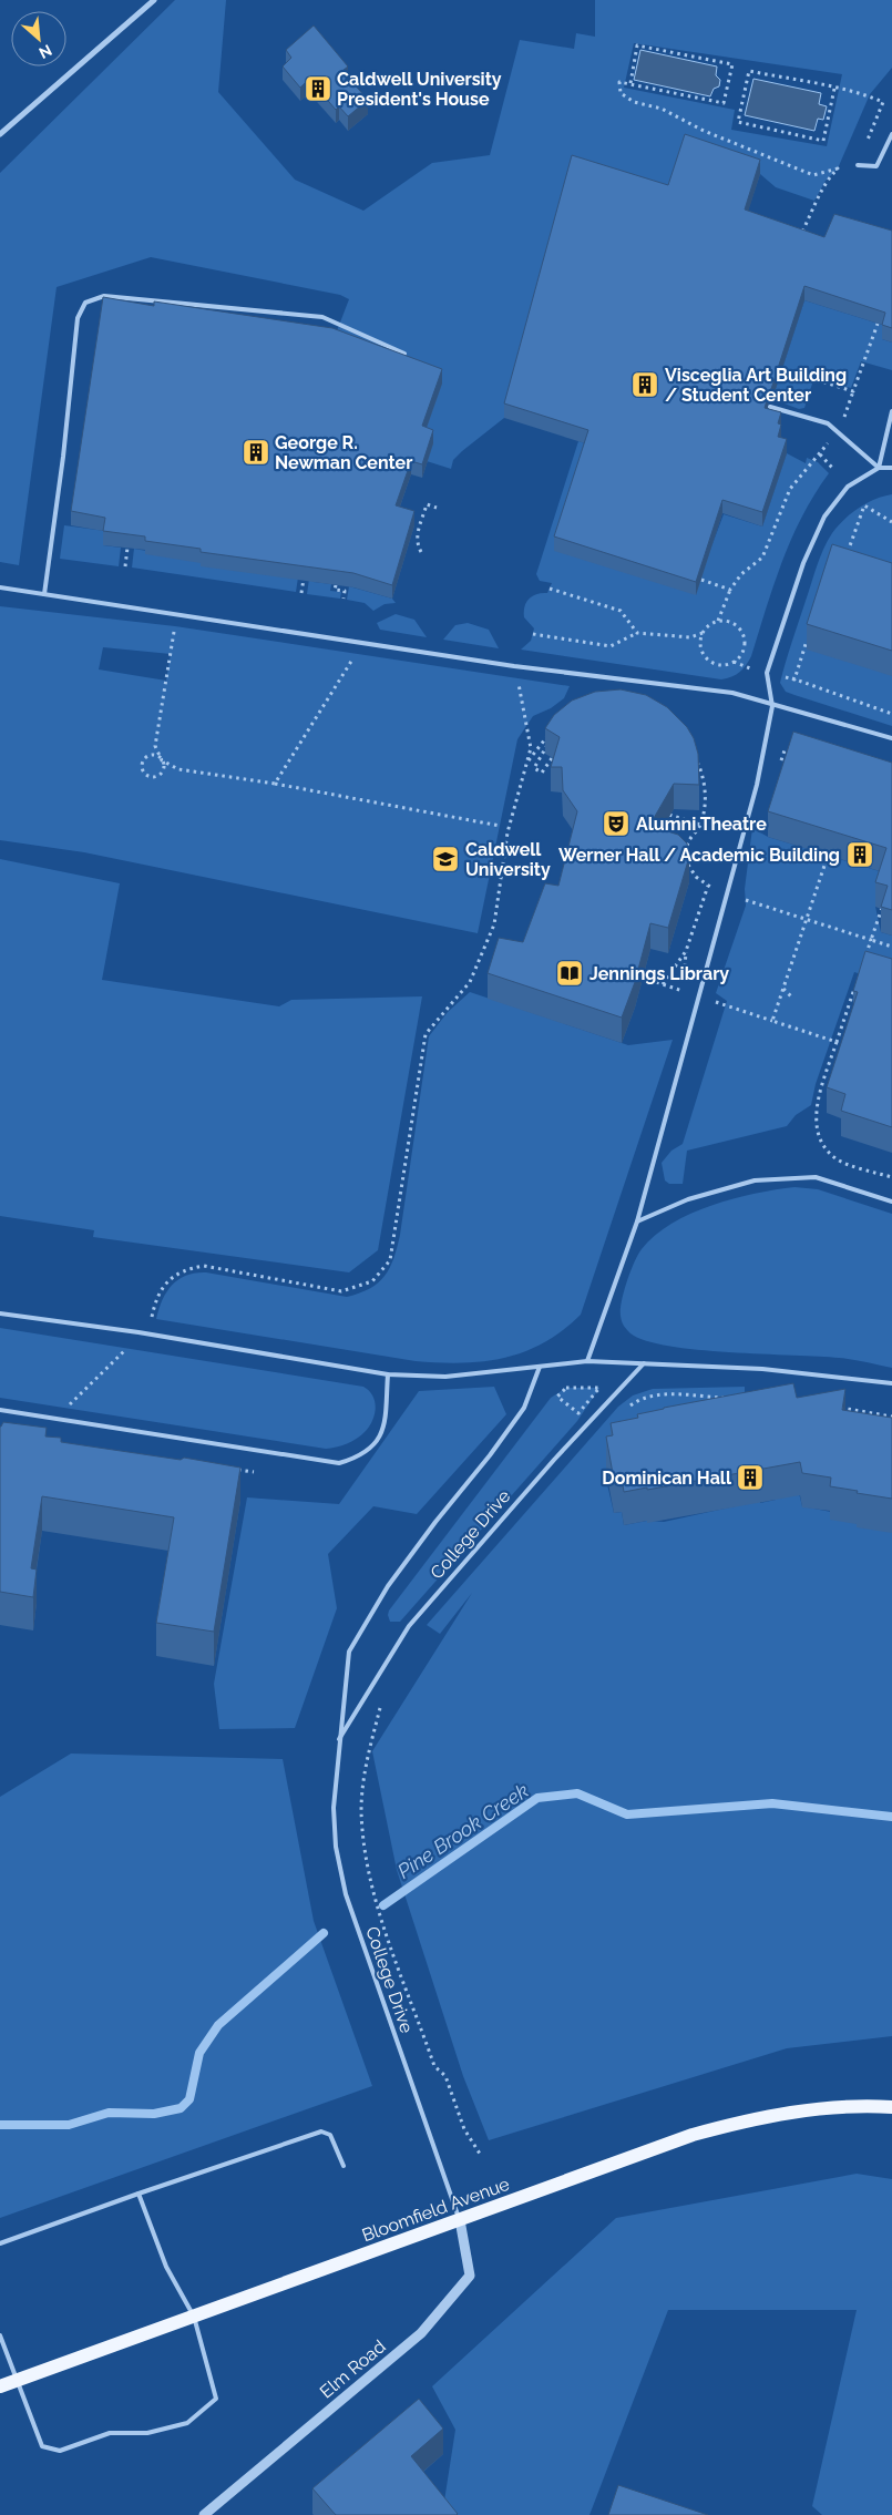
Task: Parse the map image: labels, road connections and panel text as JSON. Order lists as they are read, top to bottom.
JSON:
{
  "streets": {
    "main road": ["Bloomfield Avenue"],
    "street": ["Elm Road"],
    "lane": ["College Drive"]
  },
  "crossings": [
    ["College Drive", "Bloomfield Avenue"],
    ["College Drive", "Elm Road"],
    ["Bloomfield Avenue", "Elm Road"]
  ],
  "water": ["Pine Brook Creek"],
  "places": {
    "building": [
      "Caldwell University President's House",
      "Visceglia Art Building / Student Center",
      "George R. Newman Center",
      "Werner Hall / Academic Building",
      "Dominican Hall"
    ],
    "theatre": ["Alumni Theatre"],
    "school or university": ["Caldwell University"],
    "library": ["Jennings Library"]
  },
  "north": "bottom right"
}
